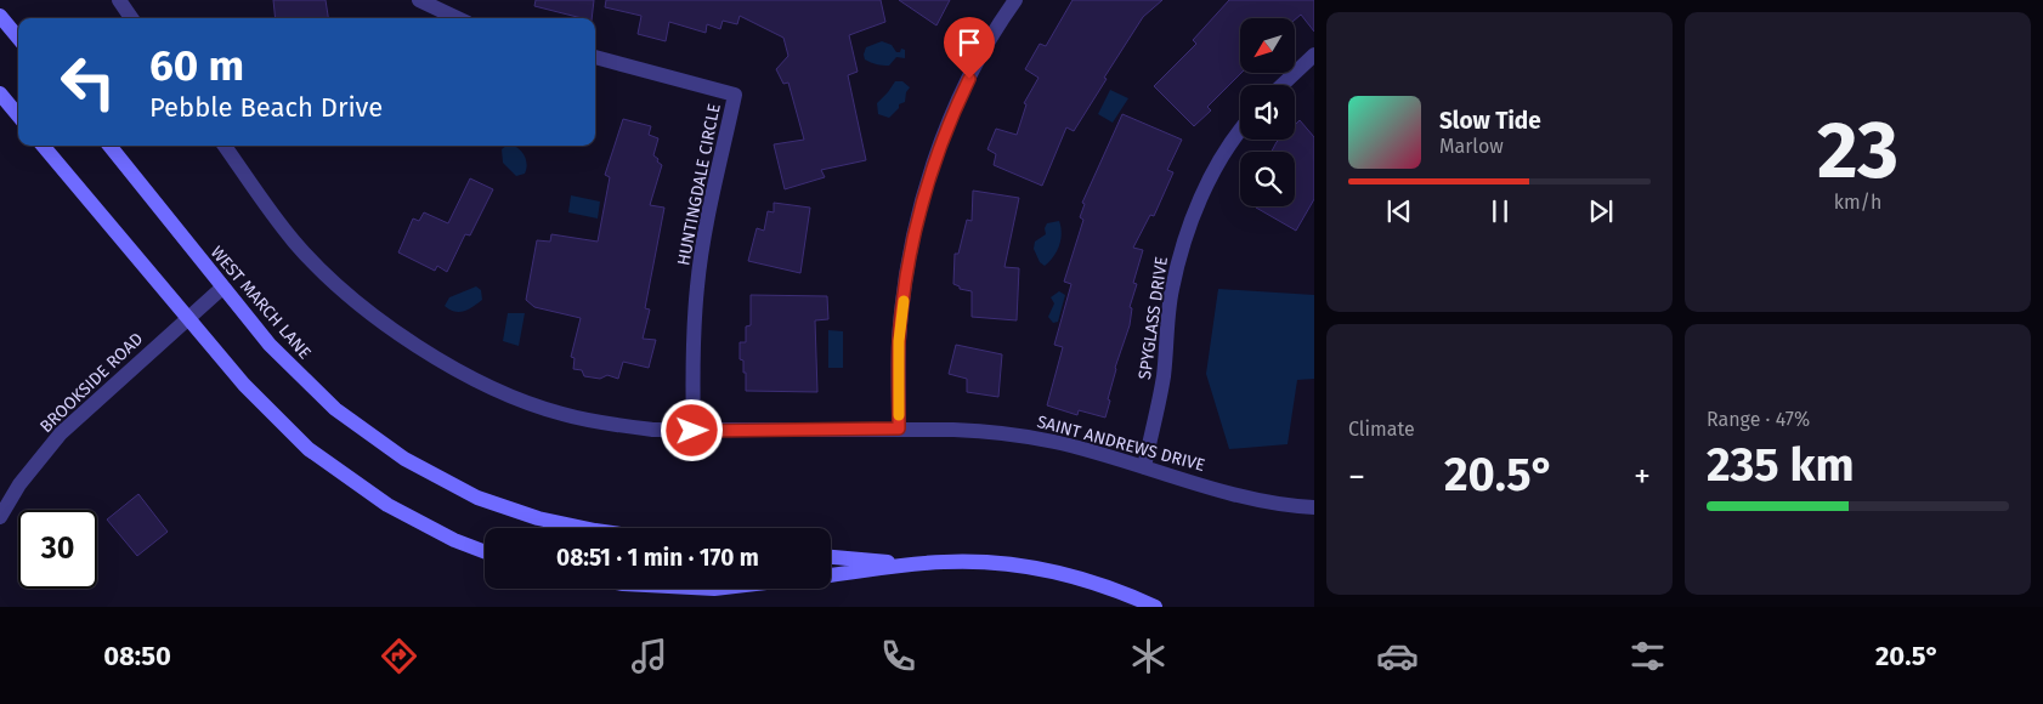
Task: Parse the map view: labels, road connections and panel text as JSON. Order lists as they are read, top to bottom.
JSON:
{
  "streets": {
    "street": [
      "HUNTINGDALE CIRCLE",
      "WEST MARCH LANE",
      "SPYGLASS DRIVE",
      "BROOKSIDE ROAD",
      "SAINT ANDREWS DRIVE"
    ]
  },
  "crossings": [
    ["HUNTINGDALE CIRCLE", "SAINT ANDREWS DRIVE"],
    ["WEST MARCH LANE", "BROOKSIDE ROAD"],
    ["SPYGLASS DRIVE", "SAINT ANDREWS DRIVE"]
  ],
  "north": "bottom left",
  "page": {
    "tile": [
      ["23", "km/h"],
      "Climate",
      ["Range · 47%", "235 km"]
    ],
    "turn": ["60 m", "Pebble Beach Drive"],
    "song": ["Slow Tide", "Marlow"],
    "heat": ["−", "20.5°", "+"],
    "limit": "30",
    "trip": "08:51 · 1 min · 170 m",
    "tabs": ["08:50", "20.5°"]
  }
}
